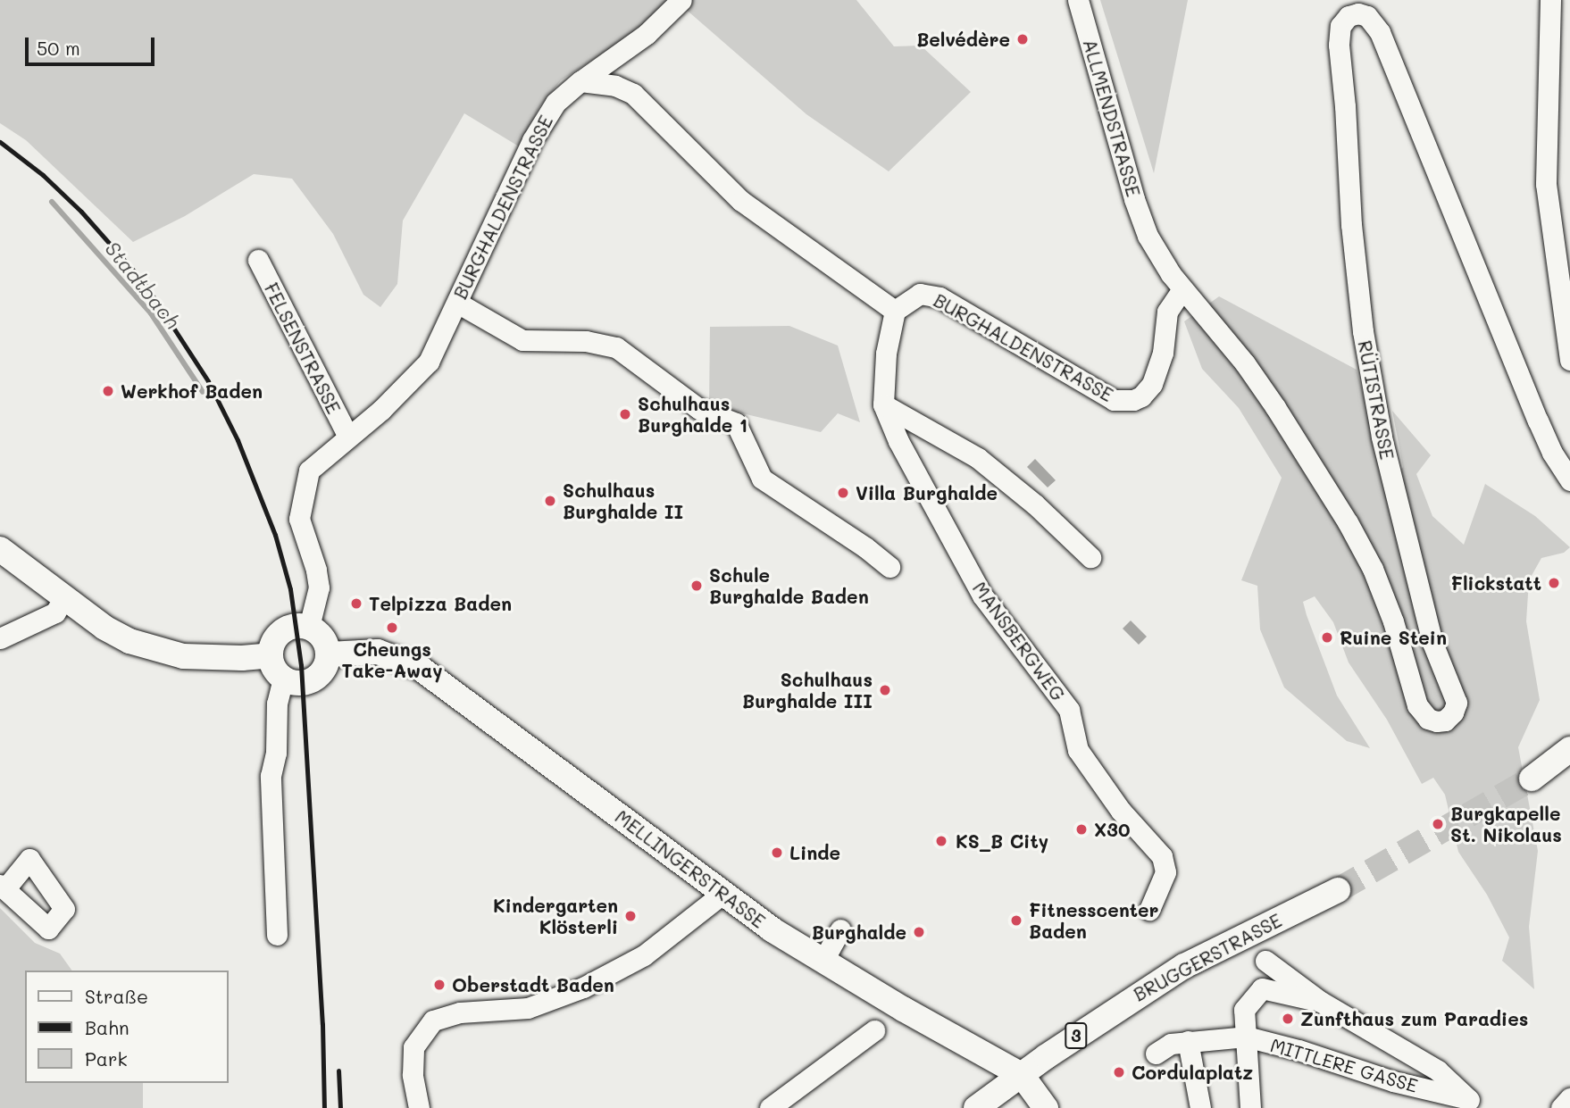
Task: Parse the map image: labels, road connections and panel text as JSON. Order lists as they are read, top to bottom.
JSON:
{
  "streets": {
    "main road": ["MELLINGERSTRASSE", "BRUGGERSTRASSE", "3"],
    "street": [
      "ALLMENDSTRASSE",
      "BURGHALDENSTRASSE",
      "FELSENSTRASSE",
      "RÜTISTRASSE",
      "MANSBERGWEG",
      "MITTLERE GASSE"
    ]
  },
  "crossings": [
    ["ALLMENDSTRASSE", "RÜTISTRASSE"],
    ["BURGHALDENSTRASSE", "FELSENSTRASSE"],
    ["BURGHALDENSTRASSE", "RÜTISTRASSE"],
    ["BURGHALDENSTRASSE", "MANSBERGWEG"],
    ["BURGHALDENSTRASSE", "MELLINGERSTRASSE"],
    ["MELLINGERSTRASSE", "BRUGGERSTRASSE"],
    ["MELLINGERSTRASSE", "3"],
    ["BRUGGERSTRASSE", "3"]
  ],
  "water": ["Stadtbach"],
  "places": [
    "Belvédère",
    "Werkhof Baden",
    "Schulhaus Burghalde 1",
    "Villa Burghalde",
    "Schulhaus Burghalde II",
    "Flickstatt",
    "Schule Burghalde Baden",
    "Telpizza Baden",
    "Cheungs Take-Away",
    "Ruine Stein",
    "Schulhaus Burghalde III",
    "Burgkapelle St. Nikolaus",
    "X30",
    "KS_B City",
    "Linde",
    "Kindergarten Klösterli",
    "Fitnesscenter Baden",
    "Burghalde",
    "Oberstadt Baden",
    "Zunfthaus zum Paradies",
    "Cordulaplatz"
  ],
  "legend": ["Straße", "Bahn", "Park"],
  "scale_bar": "50 m"
}
